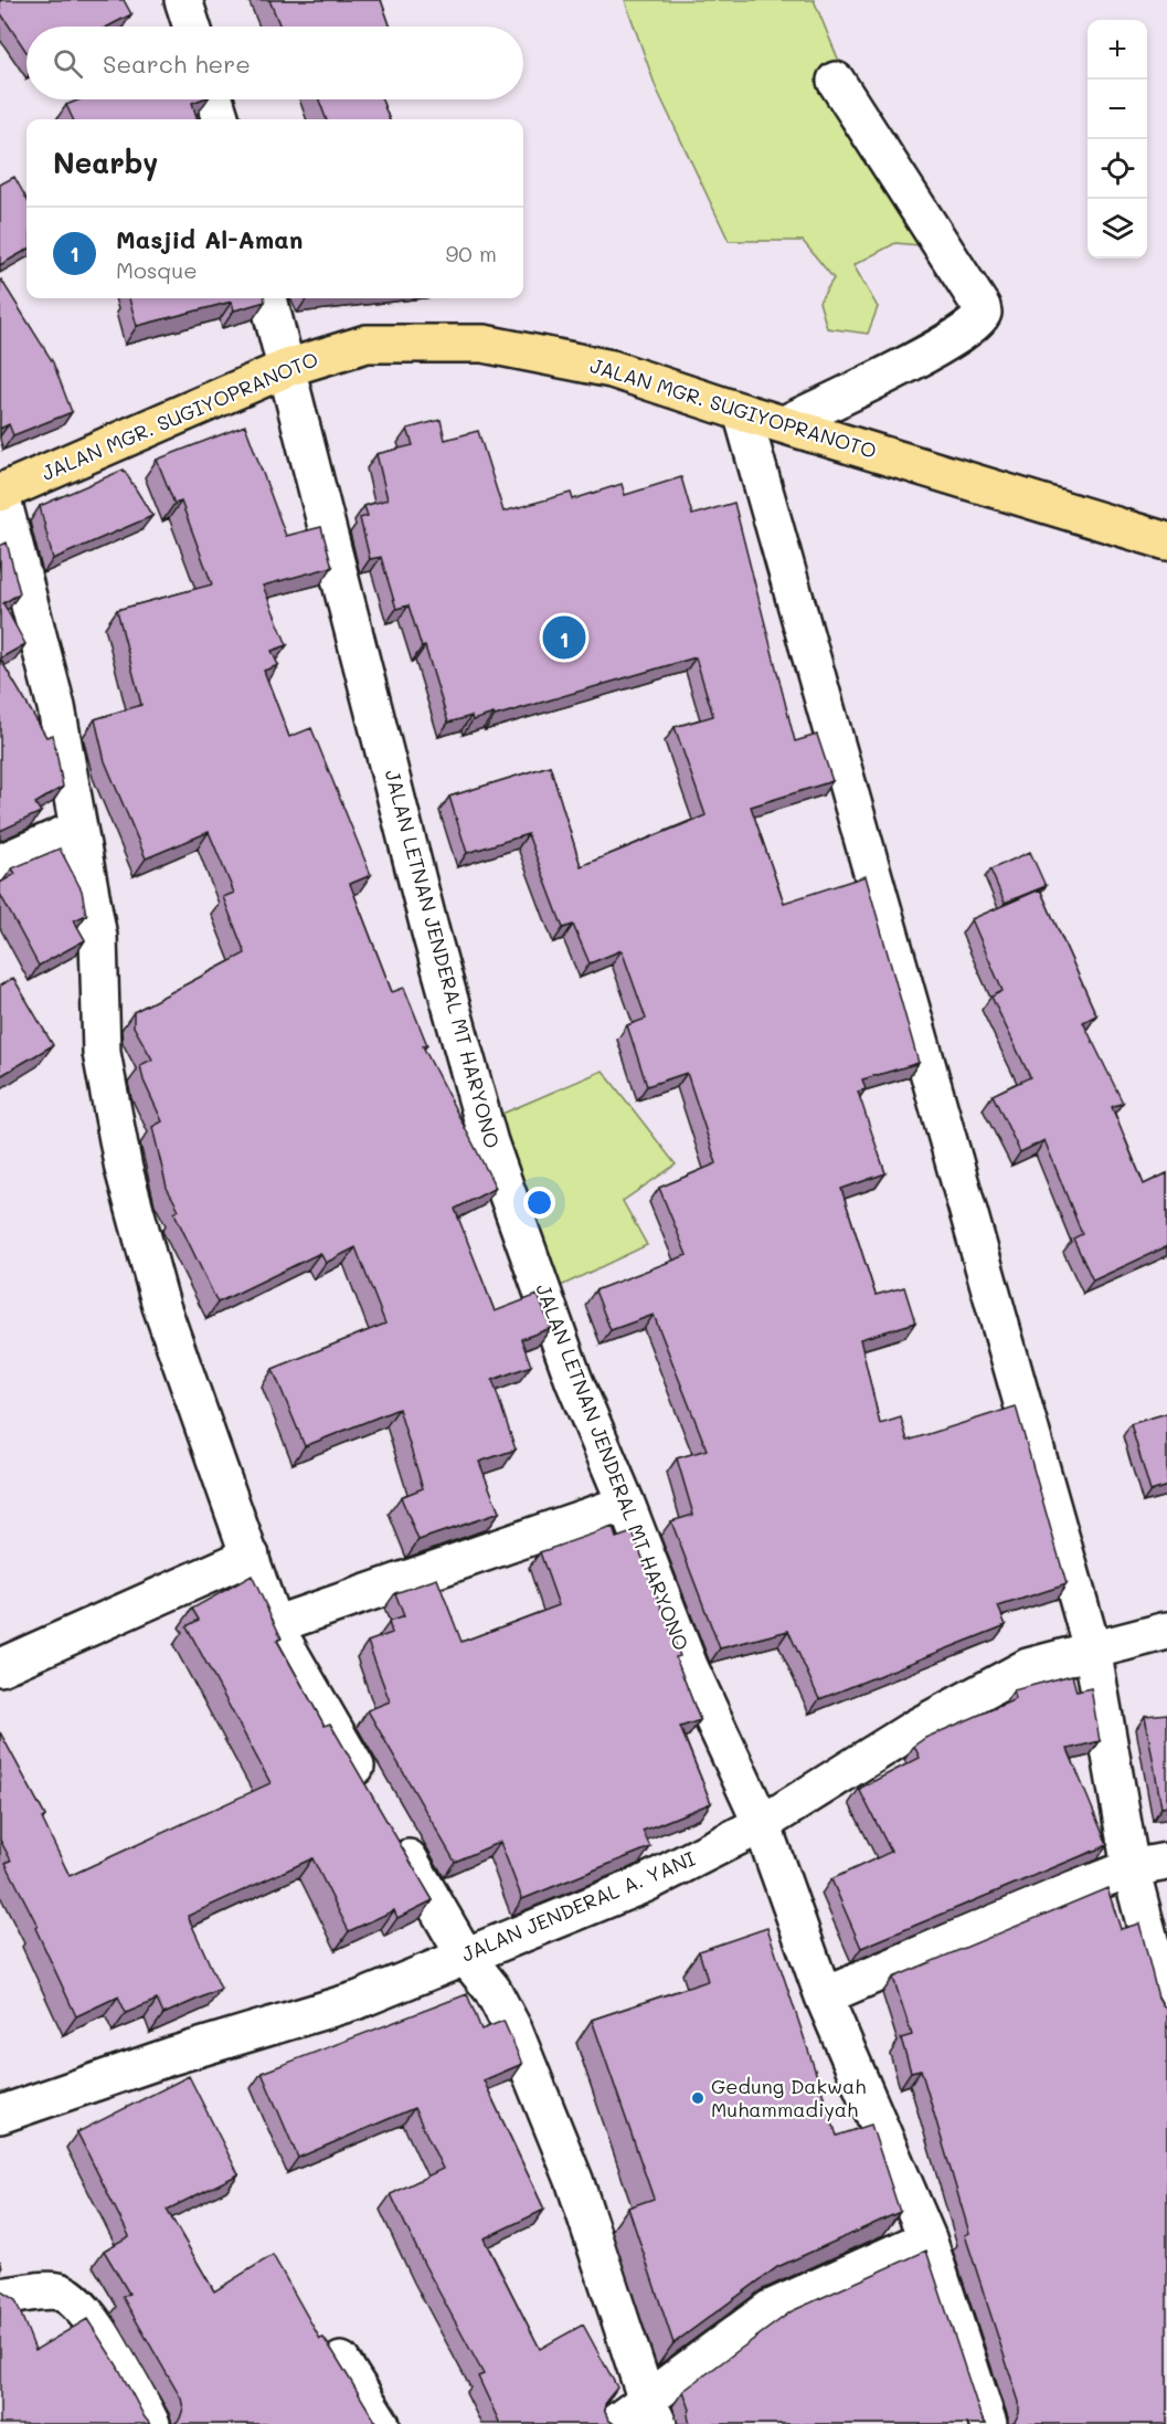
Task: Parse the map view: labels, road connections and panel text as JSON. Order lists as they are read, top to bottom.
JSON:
{
  "streets": {
    "main road": ["JALAN MGR. SUGIYOPRANOTO"],
    "street": ["JALAN LETNAN JENDERAL MT HARYONO", "JALAN JENDERAL A. YANI"]
  },
  "crossings": [
    ["JALAN MGR. SUGIYOPRANOTO", "JALAN LETNAN JENDERAL MT HARYONO"],
    ["JALAN LETNAN JENDERAL MT HARYONO", "JALAN JENDERAL A. YANI"]
  ],
  "places": ["Gedung Dakwah Muhammadiyah"],
  "page": {
    "map_buttons": ["+", "−"],
    "search": "Search here",
    "heading": "Nearby",
    "list": [
      {
        "mark": "1",
        "name": "Masjid Al-Aman",
        "note": "Mosque",
        "value": "90 m"
      }
    ],
    "pins": "1"
  }
}
